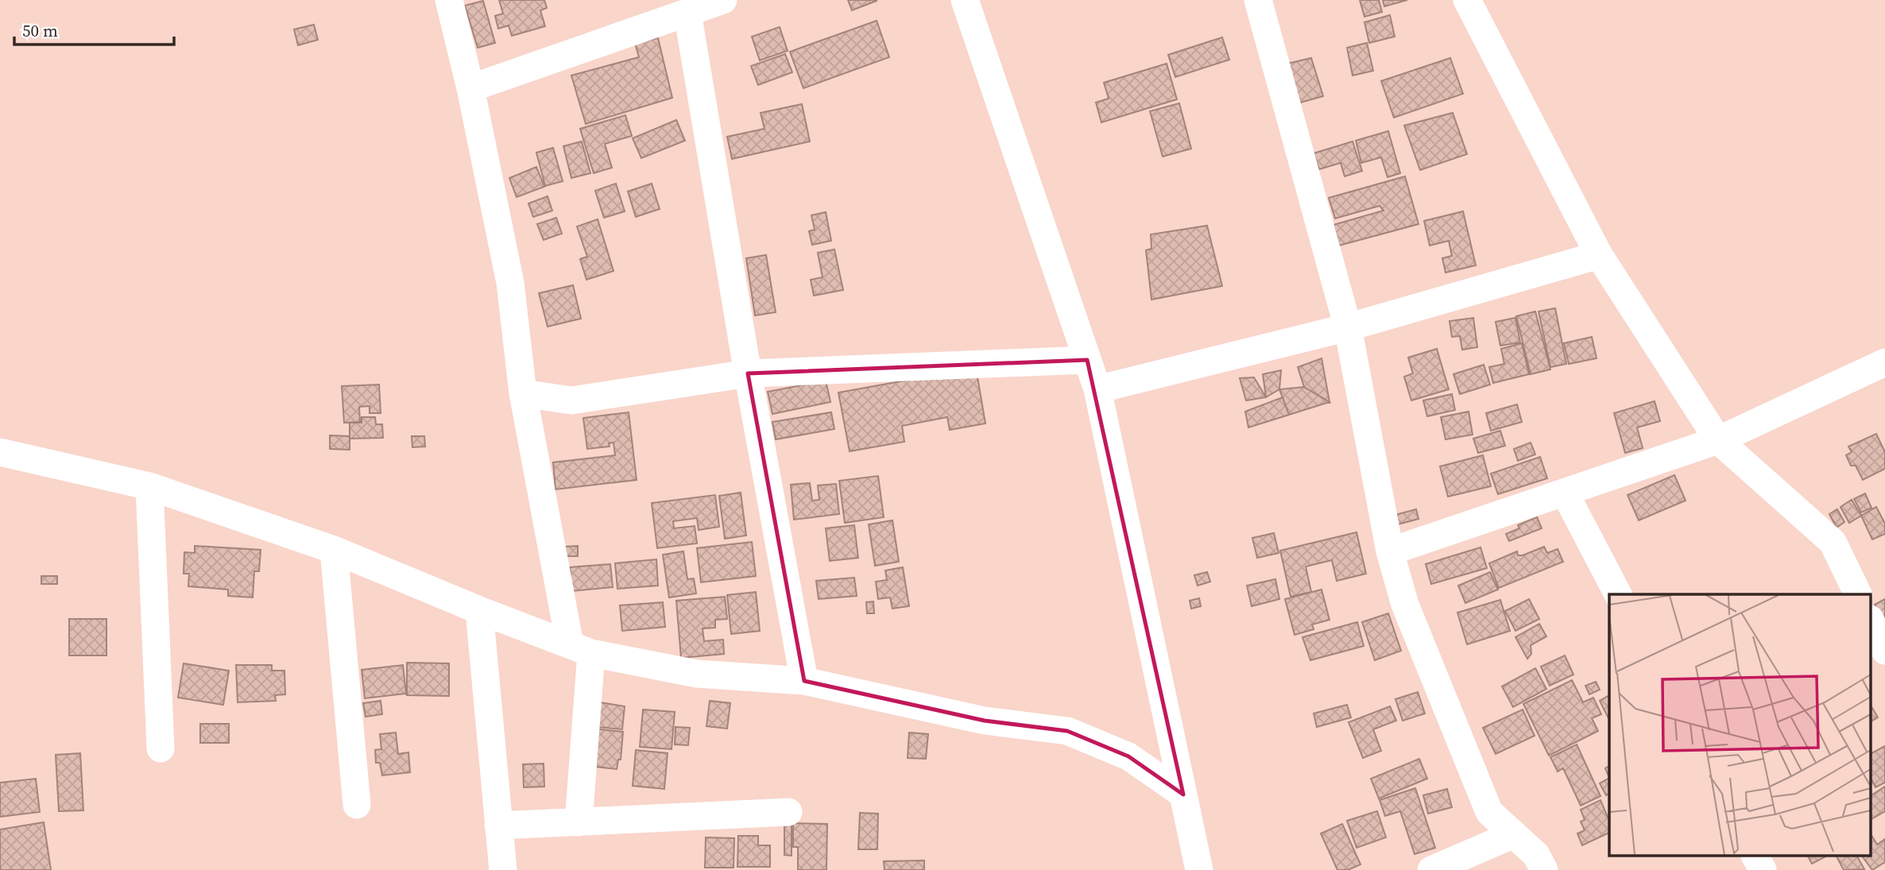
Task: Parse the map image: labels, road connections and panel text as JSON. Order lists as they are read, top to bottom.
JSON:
{
  "scale_bar": "50 m"
}
